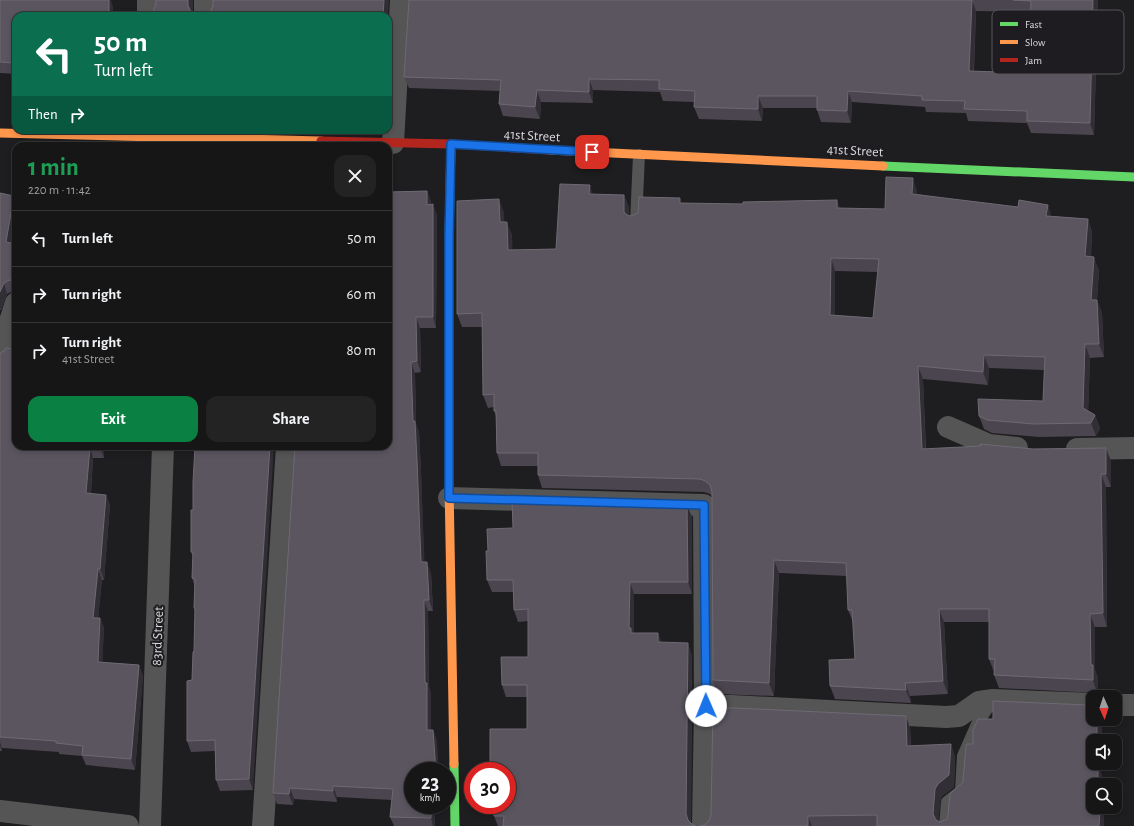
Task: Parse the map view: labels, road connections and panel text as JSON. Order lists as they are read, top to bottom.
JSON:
{
  "streets": {
    "street": ["41st Street", "83rd Street"]
  },
  "legend": ["Fast", "Slow", "Jam"],
  "north": "bottom",
  "page": {
    "turn": ["50 m", "Turn left"],
    "then": "Then",
    "heading": ["1 min", "220 m · 11:42"],
    "list": [
      {
        "name": "Turn left",
        "value": "50 m"
      },
      {
        "name": "Turn right",
        "value": "60 m"
      },
      {
        "name": "Turn right",
        "note": "41st Street",
        "value": "80 m"
      }
    ],
    "buttons": ["Exit", "Share"],
    "speed": "23 km/h",
    "limit": "30"
  }
}
